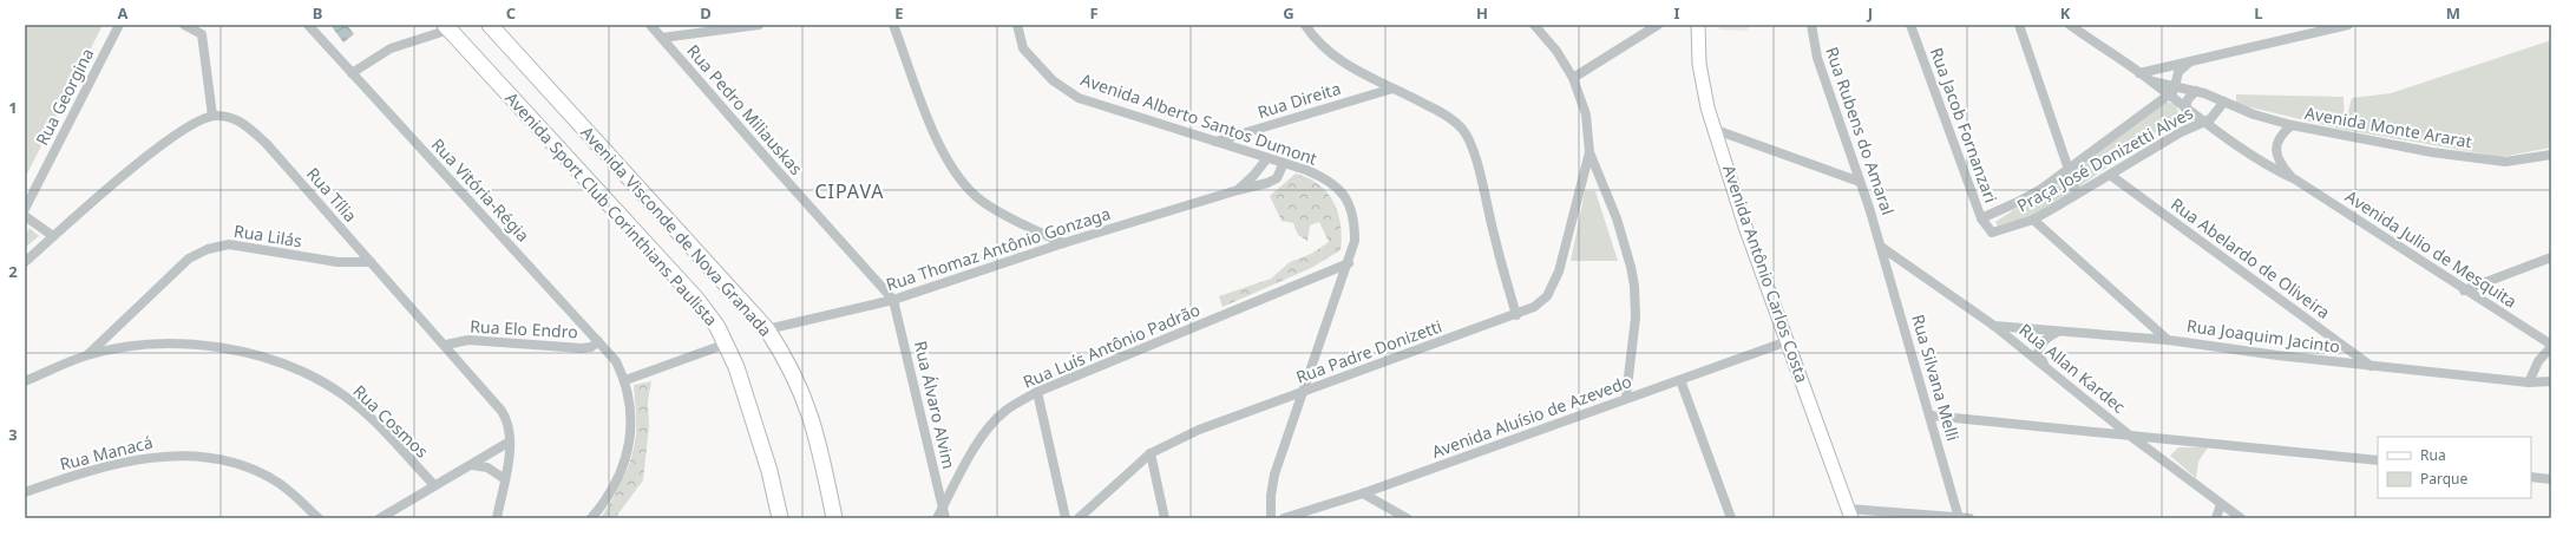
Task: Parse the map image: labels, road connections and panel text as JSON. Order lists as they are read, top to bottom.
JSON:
{
  "streets": {
    "main road": ["Avenida Sport Club Corinthians Paulista", "Avenida Visconde de Nova Granada", "Avenida Antônio Carlos Costa"],
    "street": [
      "Rua Georgina",
      "Rua Direita",
      "Rua Pedro Miliauskas",
      "Avenida Alberto Santos Dumont",
      "Rua Jacob Fornanzari",
      "Avenida Monte Ararat",
      "Rua Rubens do Amaral",
      "Praça José Donizetti Alves",
      "Rua Vitória-Régia",
      "Rua Tília",
      "Rua Lilás",
      "Rua Thomaz Antônio Gonzaga",
      "Avenida Julio de Mesquita",
      "Rua Abelardo de Oliveira",
      "Rua Elo Endro",
      "Rua Joaquim Jacinto",
      "Rua Luís Antônio Padrão",
      "Rua Padre Donizetti",
      "Rua Allan Kardec",
      "Rua Silvana Melli",
      "Rua Álvaro Alvim",
      "Avenida Aluísio de Azevedo",
      "Rua Cosmos",
      "Rua Manacá"
    ]
  },
  "crossings": [
    ["Rua Direita", "Avenida Alberto Santos Dumont"],
    ["Rua Pedro Miliauskas", "Rua Thomaz Antônio Gonzaga"],
    ["Rua Pedro Miliauskas", "Rua Álvaro Alvim"],
    ["Avenida Alberto Santos Dumont", "Rua Thomaz Antônio Gonzaga"],
    ["Avenida Alberto Santos Dumont", "Rua Luís Antônio Padrão"],
    ["Avenida Alberto Santos Dumont", "Rua Padre Donizetti"],
    ["Rua Jacob Fornanzari", "Praça José Donizetti Alves"],
    ["Avenida Monte Ararat", "Praça José Donizetti Alves"],
    ["Avenida Monte Ararat", "Avenida Julio de Mesquita"],
    ["Rua Rubens do Amaral", "Rua Allan Kardec"],
    ["Rua Rubens do Amaral", "Rua Silvana Melli"],
    ["Praça José Donizetti Alves", "Avenida Julio de Mesquita"],
    ["Praça José Donizetti Alves", "Rua Abelardo de Oliveira"],
    ["Rua Vitória-Régia", "Rua Elo Endro"],
    ["Rua Tília", "Rua Lilás"],
    ["Rua Tília", "Rua Elo Endro"],
    ["Avenida Visconde de Nova Granada", "Rua Thomaz Antônio Gonzaga"],
    ["Rua Lilás", "Rua Cosmos"],
    ["Rua Thomaz Antônio Gonzaga", "Rua Álvaro Alvim"],
    ["Rua Abelardo de Oliveira", "Rua Joaquim Jacinto"],
    ["Avenida Antônio Carlos Costa", "Avenida Aluísio de Azevedo"],
    ["Rua Joaquim Jacinto", "Rua Allan Kardec"],
    ["Rua Luís Antônio Padrão", "Rua Álvaro Alvim"],
    ["Rua Allan Kardec", "Rua Silvana Melli"]
  ],
  "districts": ["CIPAVA"],
  "legend": ["Rua", "Parque"],
  "grid": {
    "columns": [
      "A",
      "B",
      "C",
      "D",
      "E",
      "F",
      "G",
      "H",
      "I",
      "J",
      "K",
      "L",
      "M"
    ],
    "rows": ["1", "2", "3"]
  }
}
